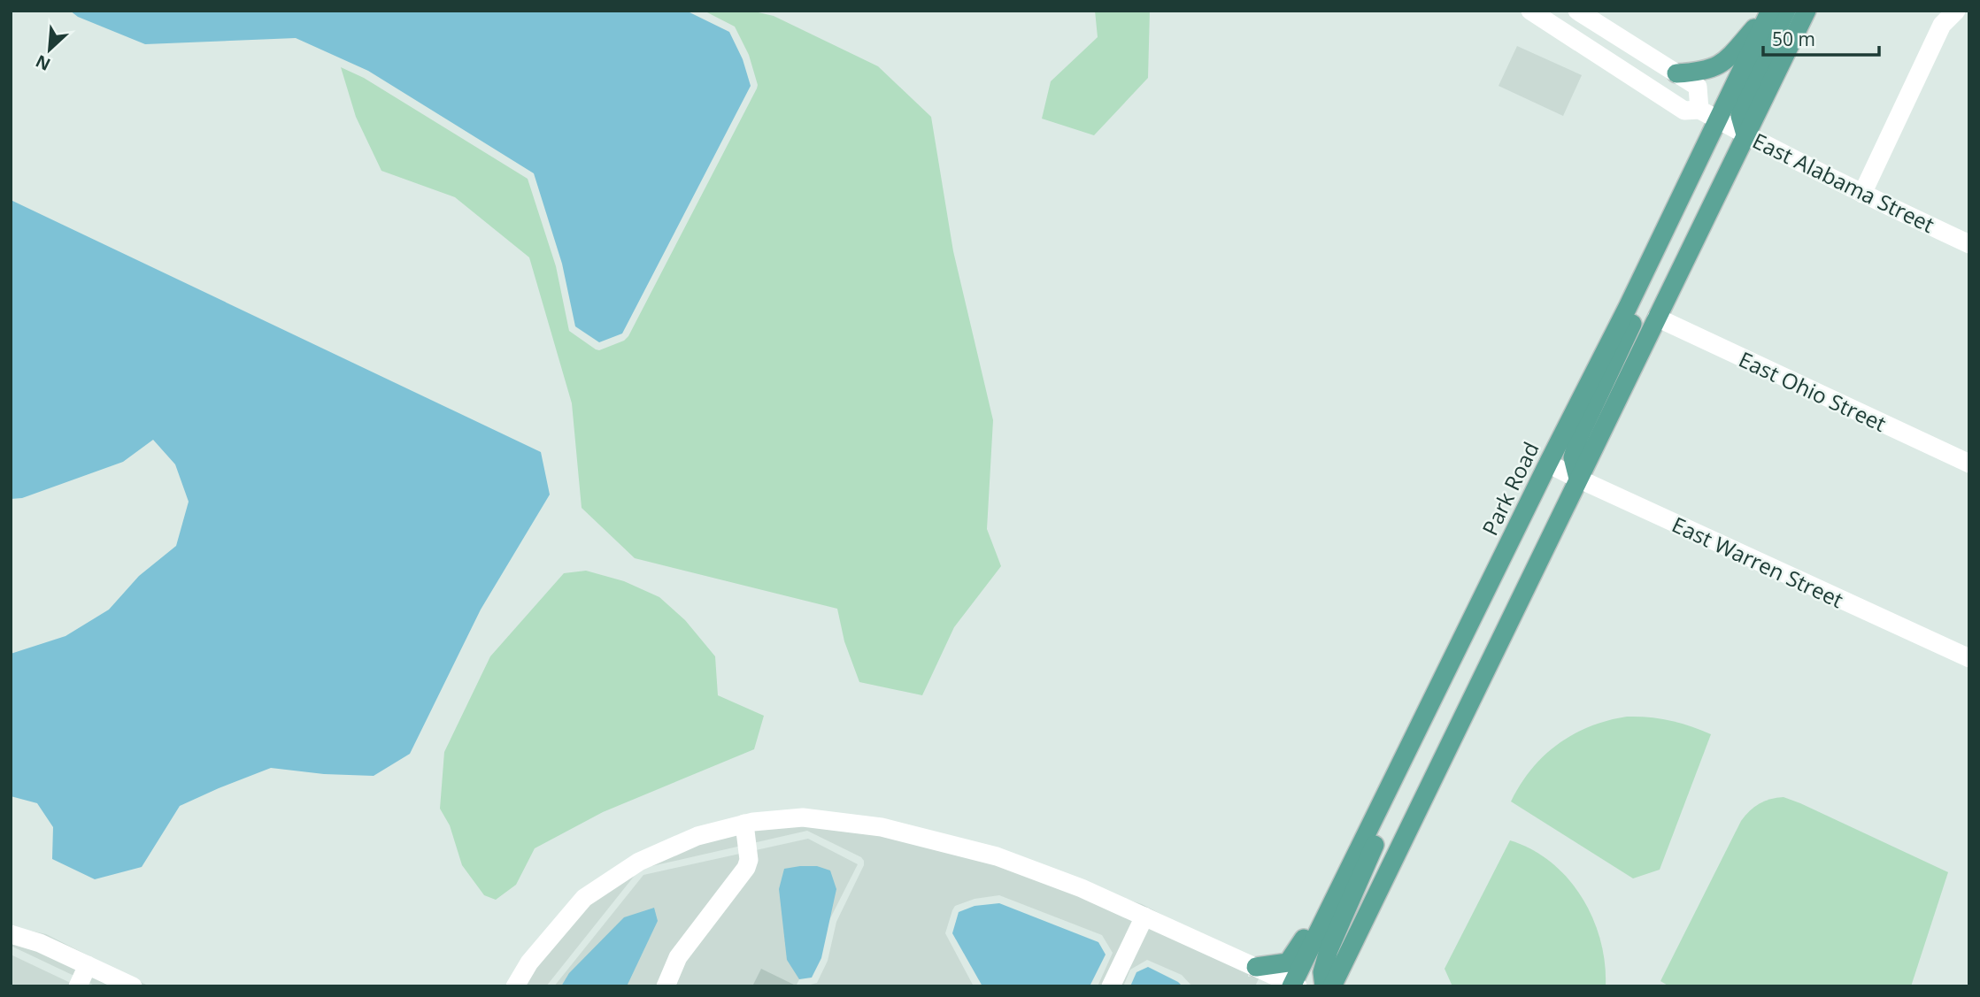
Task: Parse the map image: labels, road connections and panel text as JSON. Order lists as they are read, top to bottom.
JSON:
{
  "streets": {
    "main road": ["Park Road"],
    "street": ["East Alabama Street", "East Ohio Street", "East Warren Street"]
  },
  "crossings": [
    ["East Alabama Street", "Park Road"],
    ["Park Road", "East Warren Street"]
  ],
  "scale_bar": "50 m",
  "north": "bottom left"
}
